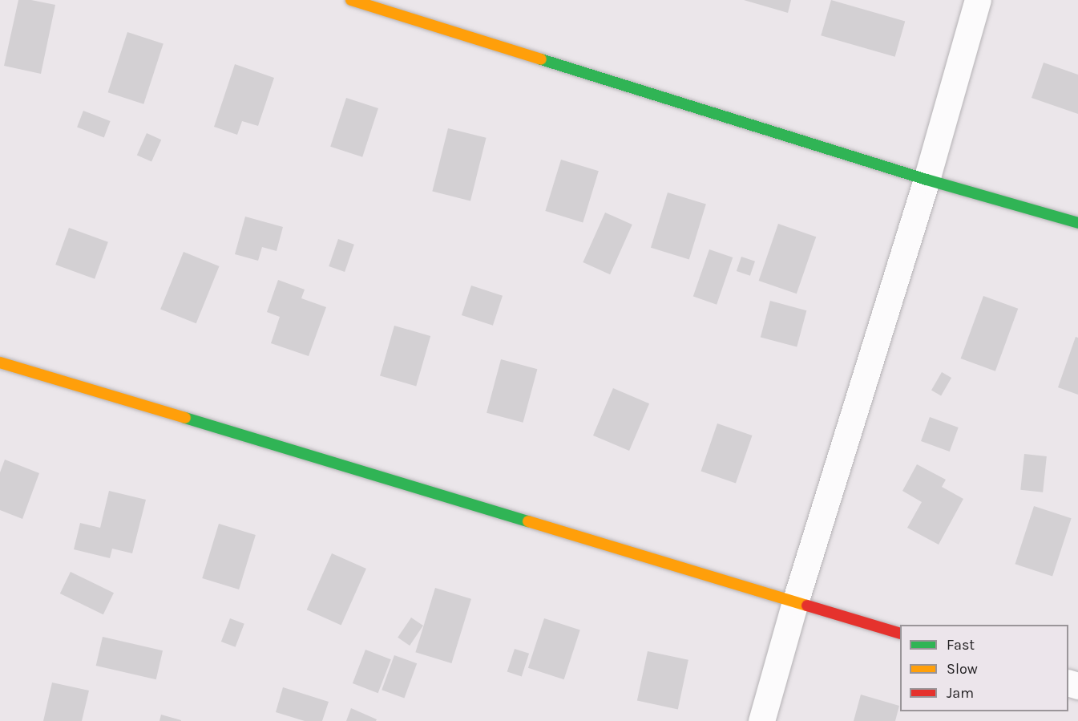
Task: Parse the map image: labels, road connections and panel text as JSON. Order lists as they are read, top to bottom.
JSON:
{
  "legend": ["Fast", "Slow", "Jam"]
}
